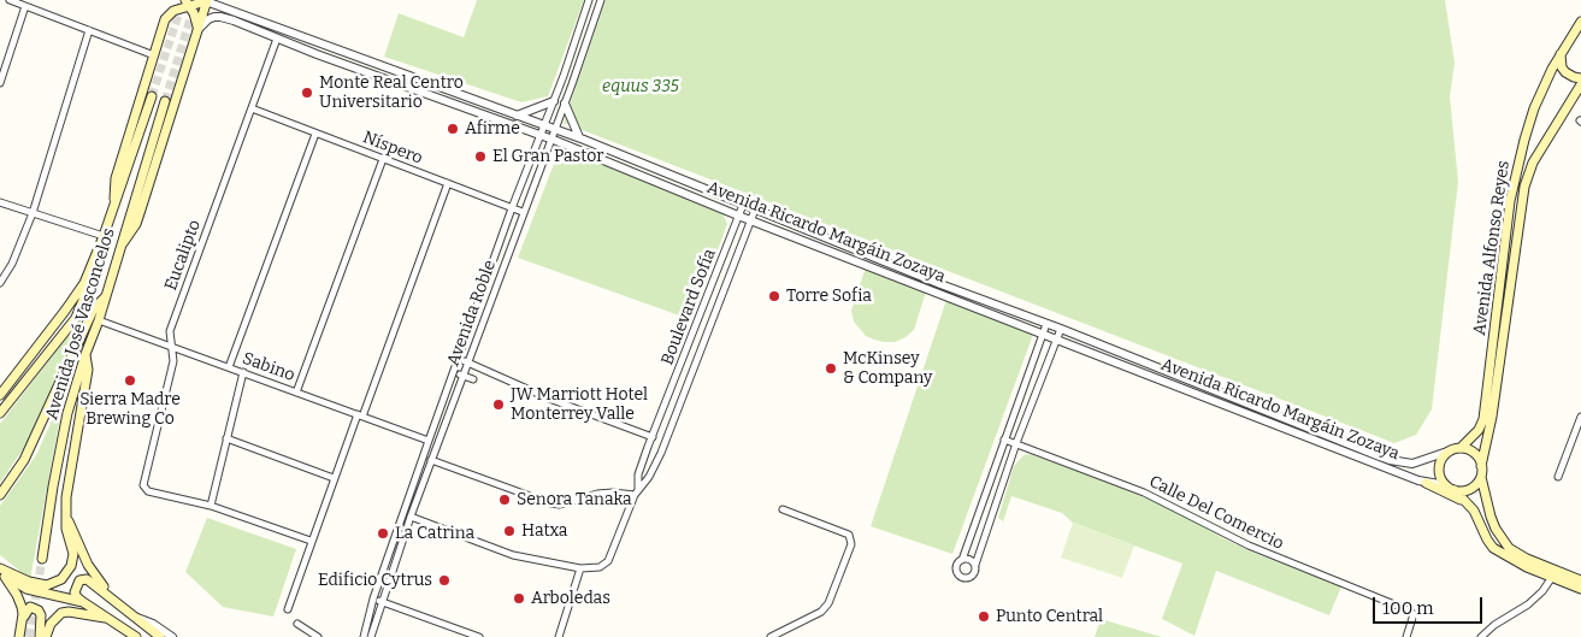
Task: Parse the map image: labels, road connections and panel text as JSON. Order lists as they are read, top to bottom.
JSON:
{
  "streets": {
    "main road": ["Avenida Alfonso Reyes", "Avenida José Vasconcelos"],
    "street": [
      "Níspero",
      "Avenida Ricardo Margáin Zozaya",
      "Eucalipto",
      "Boulevard Sofía",
      "Avenida Roble",
      "Sabino",
      "Calle Del Comercio"
    ]
  },
  "crossings": [
    ["Níspero", "Eucalipto"],
    ["Níspero", "Avenida Roble"],
    ["Avenida Ricardo Margáin Zozaya", "Avenida Alfonso Reyes"],
    ["Avenida Ricardo Margáin Zozaya", "Eucalipto"],
    ["Avenida Ricardo Margáin Zozaya", "Boulevard Sofía"],
    ["Avenida Ricardo Margáin Zozaya", "Avenida Roble"],
    ["Eucalipto", "Sabino"],
    ["Avenida Roble", "Sabino"],
    ["Avenida José Vasconcelos", "Sabino"]
  ],
  "parks": ["equus 335"],
  "places": [
    "Monte Real Centro Universitario",
    "Afirme",
    "El Gran Pastor",
    "Torre Sofia",
    "McKinsey & Company",
    "Sierra Madre Brewing Co",
    "JW Marriott Hotel Monterrey Valle",
    "Senora Tanaka",
    "Hatxa",
    "La Catrina",
    "Edificio Cytrus",
    "Arboledas",
    "Punto Central"
  ],
  "scale_bar": "100 m"
}
